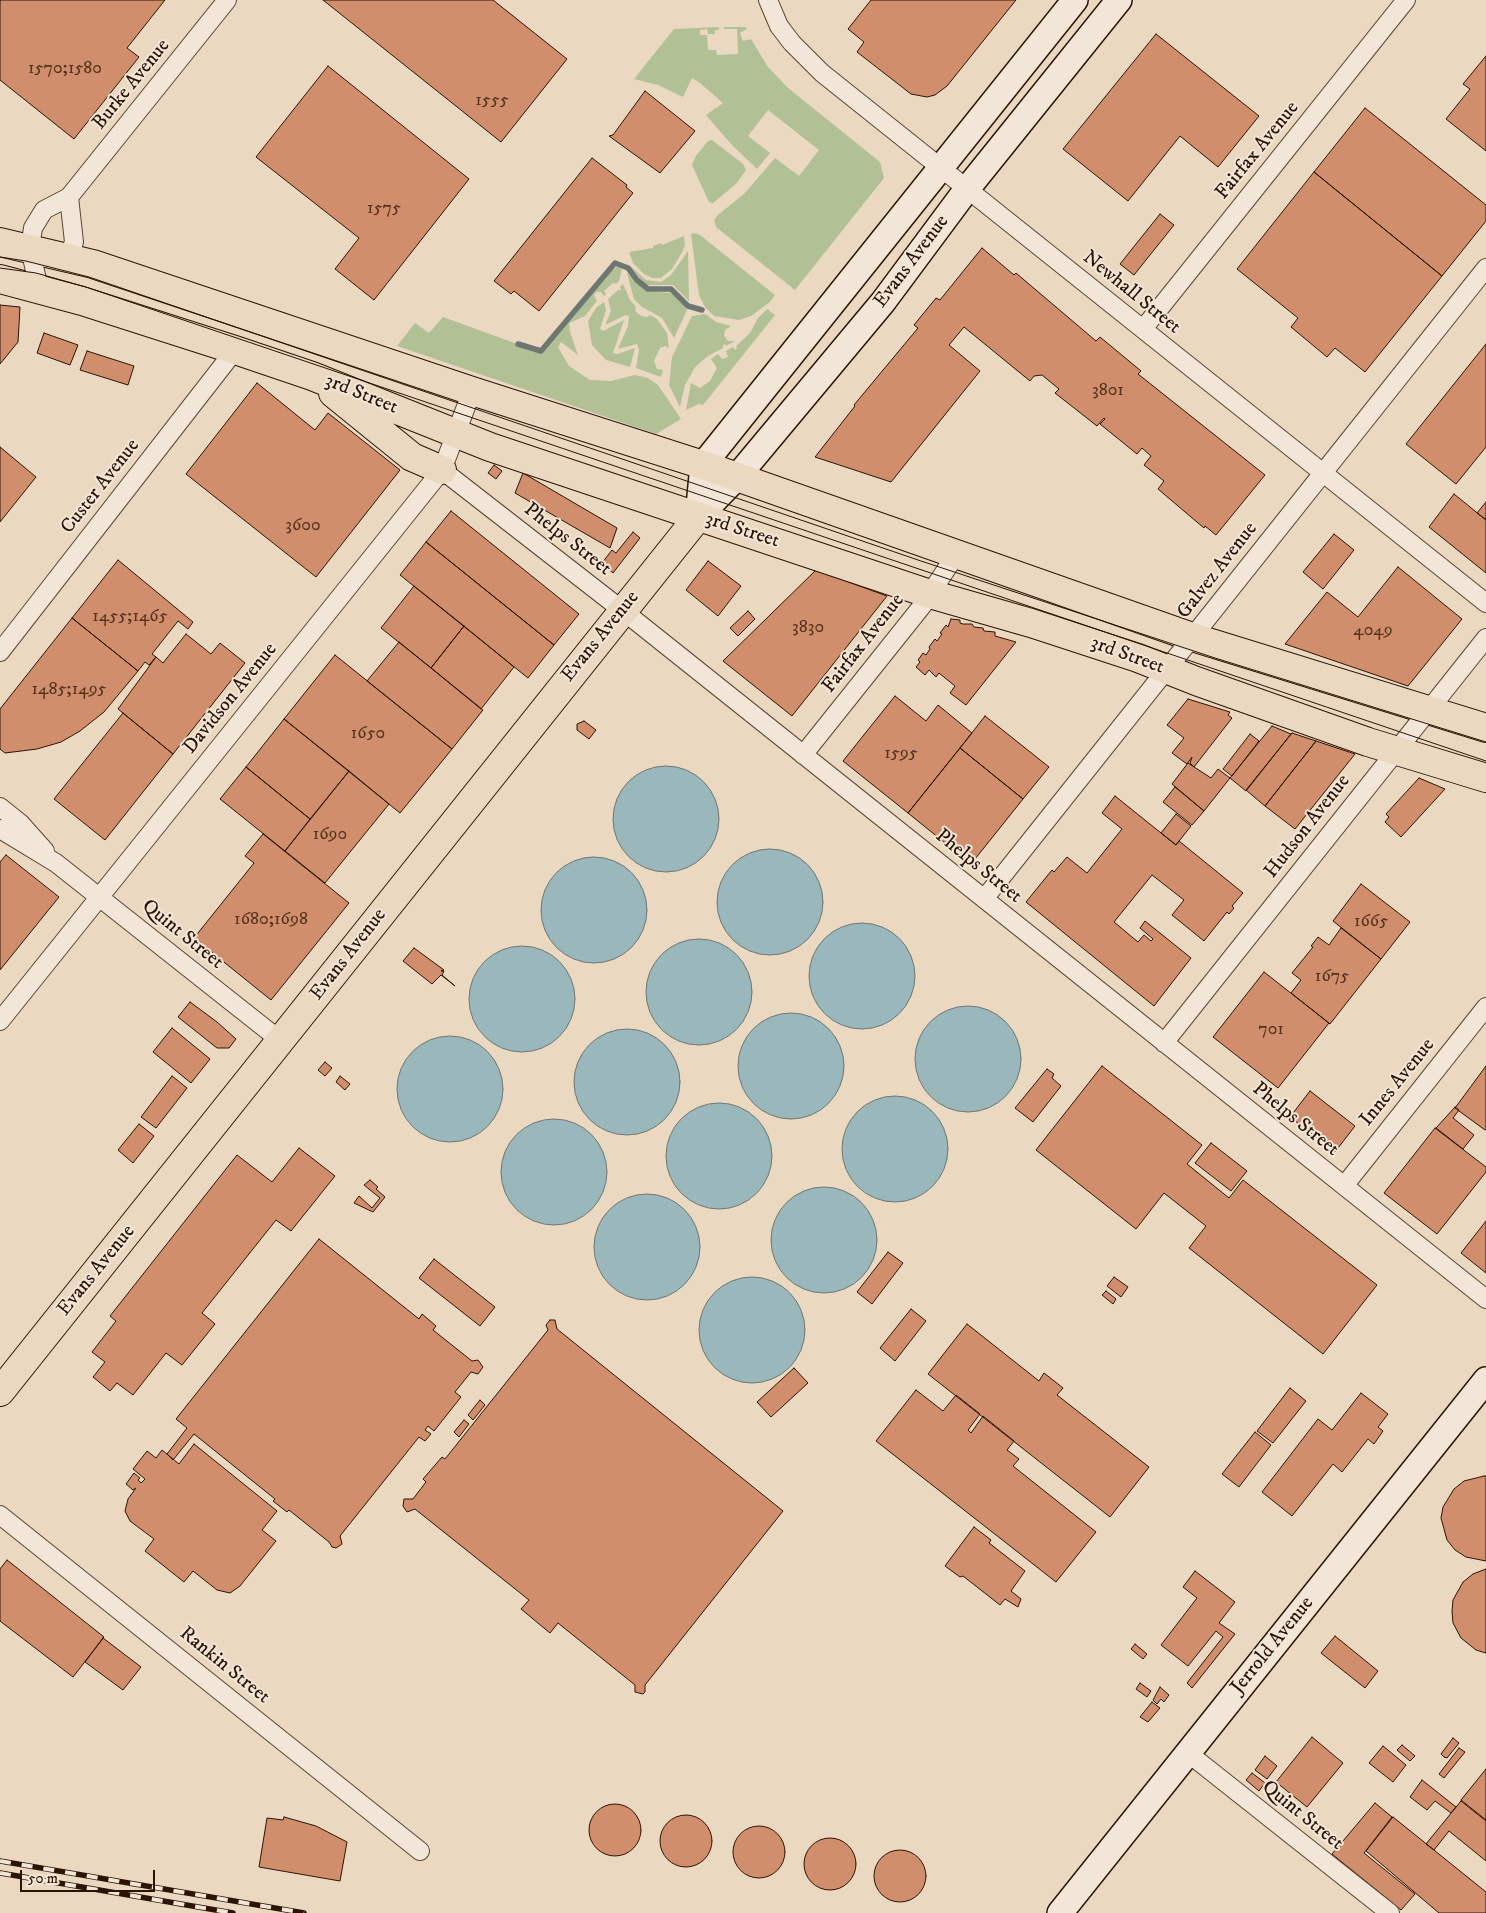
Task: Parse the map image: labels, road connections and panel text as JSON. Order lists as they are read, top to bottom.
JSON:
{
  "streets": {
    "main road": ["Evans Avenue", "3rd Street", "Jerrold Avenue"],
    "street": [
      "Burke Avenue",
      "Fairfax Avenue",
      "Newhall Street",
      "Custer Avenue",
      "Phelps Street",
      "Galvez Avenue",
      "Davidson Avenue",
      "Hudson Avenue",
      "Quint Street",
      "Innes Avenue",
      "Rankin Street"
    ]
  },
  "crossings": [
    ["Burke Avenue", "3rd Street"],
    ["Fairfax Avenue", "Newhall Street"],
    ["Fairfax Avenue", "3rd Street"],
    ["Fairfax Avenue", "Phelps Street"],
    ["Evans Avenue", "Newhall Street"],
    ["Evans Avenue", "3rd Street"],
    ["Evans Avenue", "Phelps Street"],
    ["Evans Avenue", "Quint Street"],
    ["Newhall Street", "Galvez Avenue"],
    ["3rd Street", "Custer Avenue"],
    ["3rd Street", "Galvez Avenue"],
    ["3rd Street", "Davidson Avenue"],
    ["3rd Street", "Hudson Avenue"],
    ["Phelps Street", "Galvez Avenue"],
    ["Phelps Street", "Davidson Avenue"],
    ["Phelps Street", "Hudson Avenue"],
    ["Phelps Street", "Innes Avenue"],
    ["Davidson Avenue", "Quint Street"],
    ["Quint Street", "Jerrold Avenue"]
  ],
  "house_numbers": [
    "1570;1580",
    "1555",
    "1575",
    "3801",
    "3600",
    "1455;1465",
    "3830",
    "4049",
    "1485;1495",
    "1650",
    "1595",
    "1690",
    "1680;1698",
    "1665",
    "1675",
    "701"
  ],
  "scale_bar": "50 m"
}
